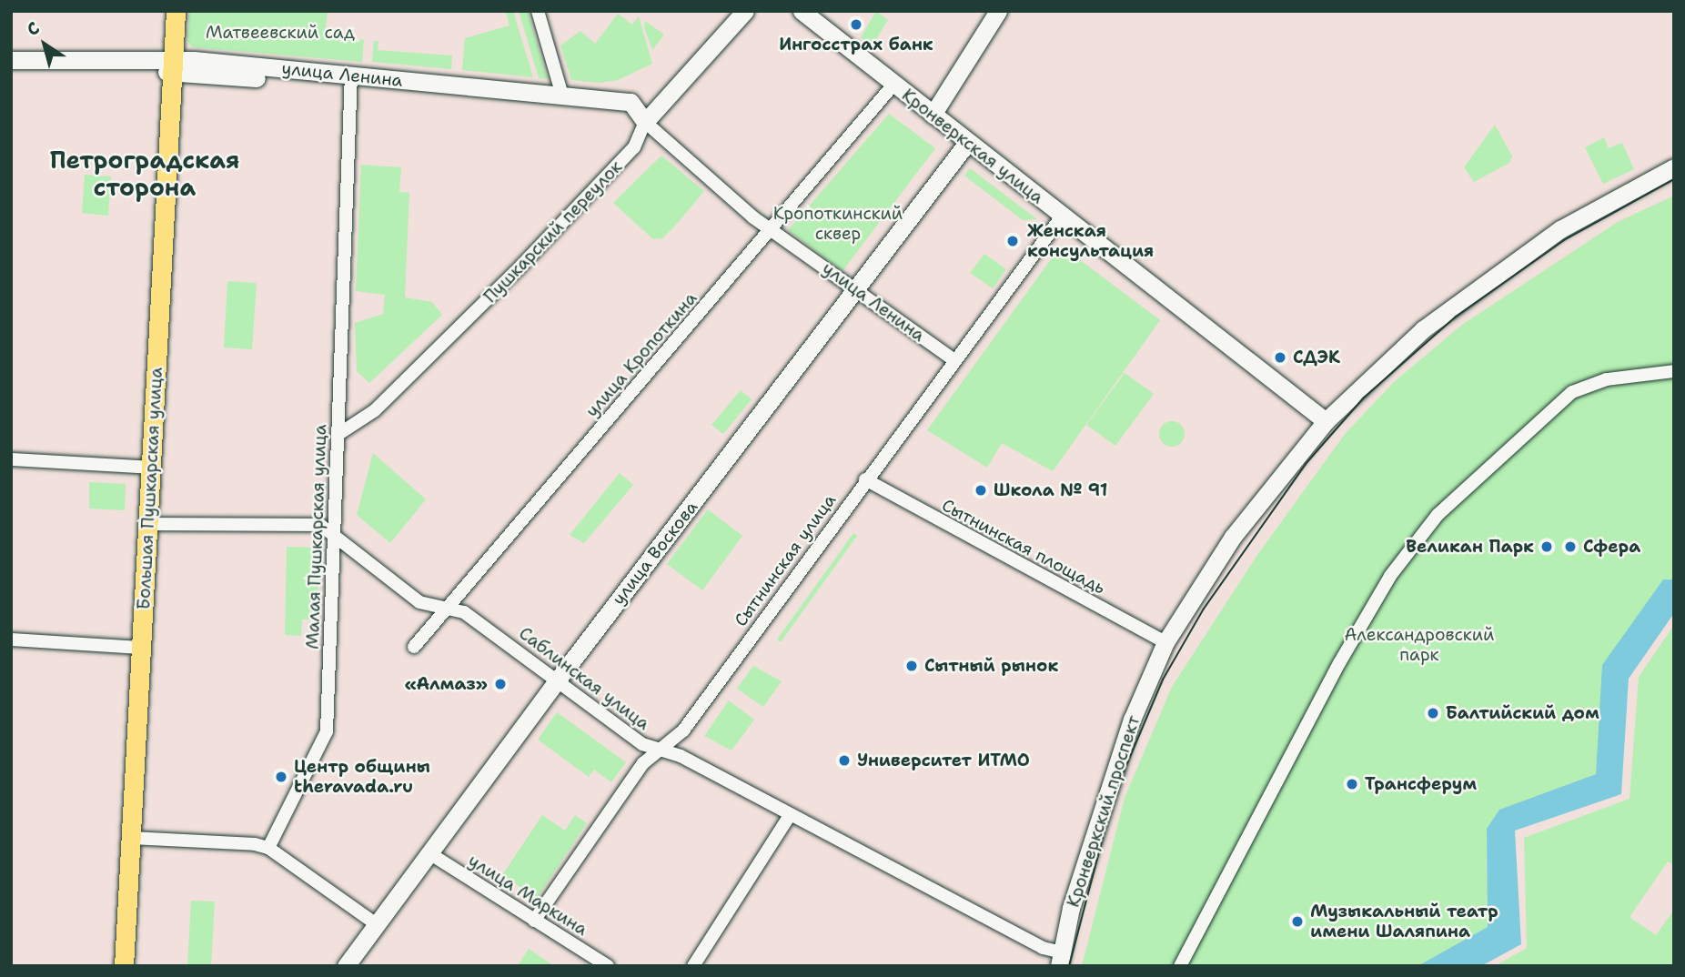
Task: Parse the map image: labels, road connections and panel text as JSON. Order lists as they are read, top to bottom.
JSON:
{
  "streets": {
    "main road": ["Большая Пушкарская улица"],
    "street": [
      "улица Ленина",
      "Кронверкская улица",
      "Пушкарский переулок",
      "улица Кропоткина",
      "Малая Пушкарская улица",
      "Сытнинская площадь",
      "улица Воскова",
      "Сытнинская улица",
      "Саблинская улица",
      "Кронверкский проспект",
      "улица Маркина"
    ]
  },
  "crossings": [
    ["улица Ленина", "Пушкарский переулок"],
    ["улица Ленина", "улица Кропоткина"],
    ["улица Ленина", "Большая Пушкарская улица"],
    ["улица Ленина", "Малая Пушкарская улица"],
    ["улица Ленина", "улица Воскова"],
    ["улица Ленина", "Сытнинская улица"],
    ["Кронверкская улица", "улица Кропоткина"],
    ["Кронверкская улица", "улица Воскова"],
    ["Кронверкская улица", "Сытнинская улица"],
    ["Кронверкская улица", "Кронверкский проспект"],
    ["Пушкарский переулок", "Малая Пушкарская улица"],
    ["улица Кропоткина", "Саблинская улица"],
    ["Большая Пушкарская улица", "Саблинская улица"],
    ["Малая Пушкарская улица", "Саблинская улица"],
    ["Сытнинская площадь", "Сытнинская улица"],
    ["Сытнинская площадь", "Кронверкский проспект"],
    ["улица Воскова", "Саблинская улица"],
    ["улица Воскова", "улица Маркина"],
    ["Сытнинская улица", "Саблинская улица"],
    ["Сытнинская улица", "улица Маркина"],
    ["Саблинская улица", "Кронверкский проспект"]
  ],
  "districts": ["Петроградская сторона"],
  "parks": ["Матвеевский сад", "Кропоткинский сквер", "Александровский парк"],
  "places": [
    "Ингосстрах банк",
    "Женская консультация",
    "СДЭК",
    "Школа № 91",
    "Великан Парк",
    "Сфера",
    "Сытный рынок",
    "«Алмаз»",
    "Балтийский дом",
    "Университет ИТМО",
    "Центр общины theravada.ru",
    "Трансферум",
    "Музыкальный театр имени Шаляпина"
  ],
  "north": "top left"
}
